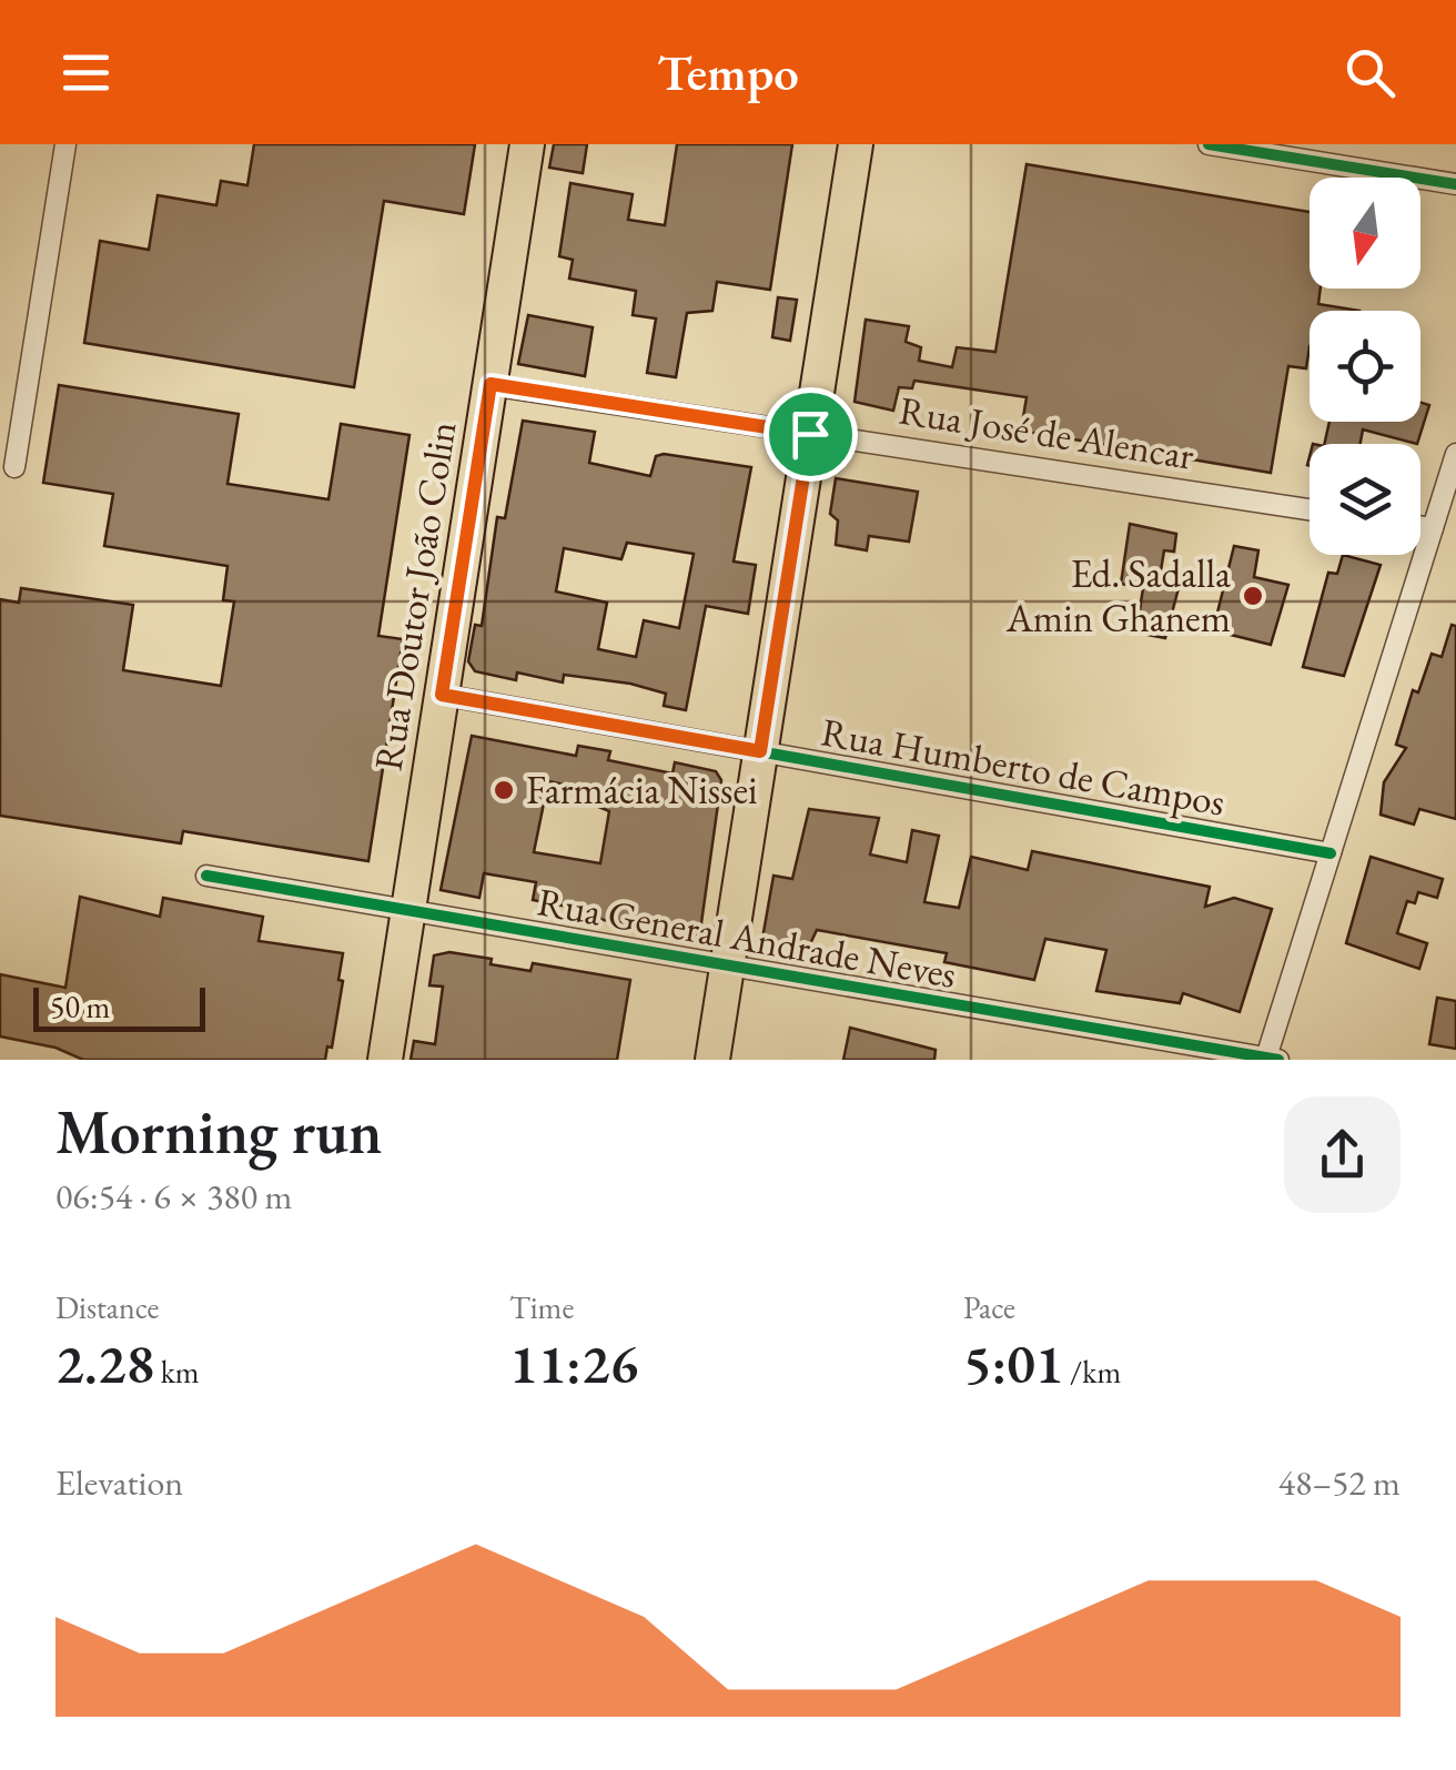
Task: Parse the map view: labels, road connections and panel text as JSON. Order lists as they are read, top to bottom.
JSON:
{
  "streets": {
    "main road": ["Rua Doutor João Colin"],
    "street": ["Rua José de Alencar", "Rua Humberto de Campos", "Rua General Andrade Neves"]
  },
  "crossings": [
    ["Rua José de Alencar", "Rua Doutor João Colin"],
    ["Rua Doutor João Colin", "Rua Humberto de Campos"],
    ["Rua Doutor João Colin", "Rua General Andrade Neves"]
  ],
  "places": ["Ed. Sadalla Amin Ghanem", "Farmácia Nissei"],
  "scale_bar": "50 m",
  "north": "bottom",
  "page": {
    "header": "Tempo",
    "scale": "50 m",
    "heading": ["Morning run", "06:54 · 6 × 380 m"],
    "stats": [
      ["Distance", "2.28 km"],
      ["Time", "11:26"],
      ["Pace", "5:01 /km"]
    ],
    "chart": ["Elevation", "48–52 m"]
  }
}
